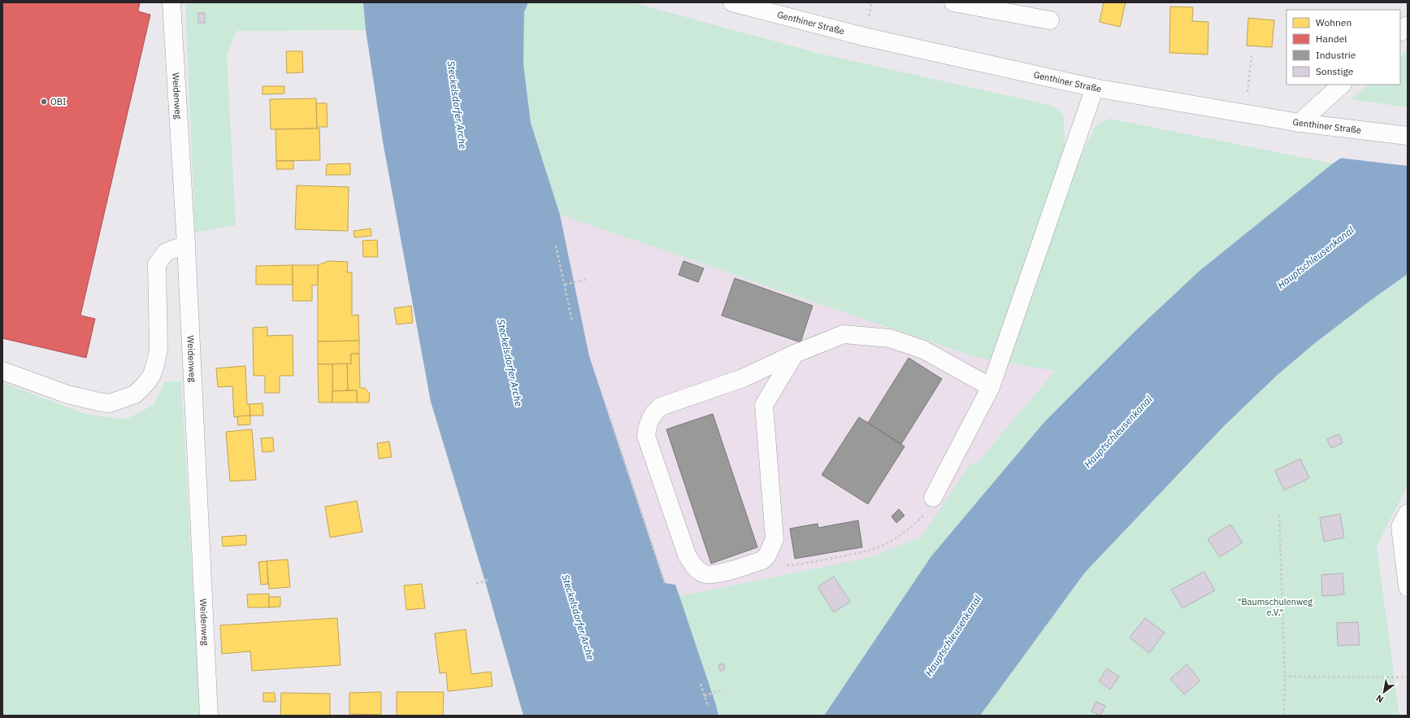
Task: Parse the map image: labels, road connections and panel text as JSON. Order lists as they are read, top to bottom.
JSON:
{
  "streets": {
    "street": ["Genthiner Straße", "Weidenweg"]
  },
  "water": ["Steckelsdorfer Arche", "Hauptschleusenkanal"],
  "parks": ["\"Baumschulenweg e.V.\""],
  "places": ["OBI"],
  "legend": [
    "Wohnen",
    "Handel",
    "Industrie",
    "Sonstige"
  ],
  "north": "bottom left"
}
